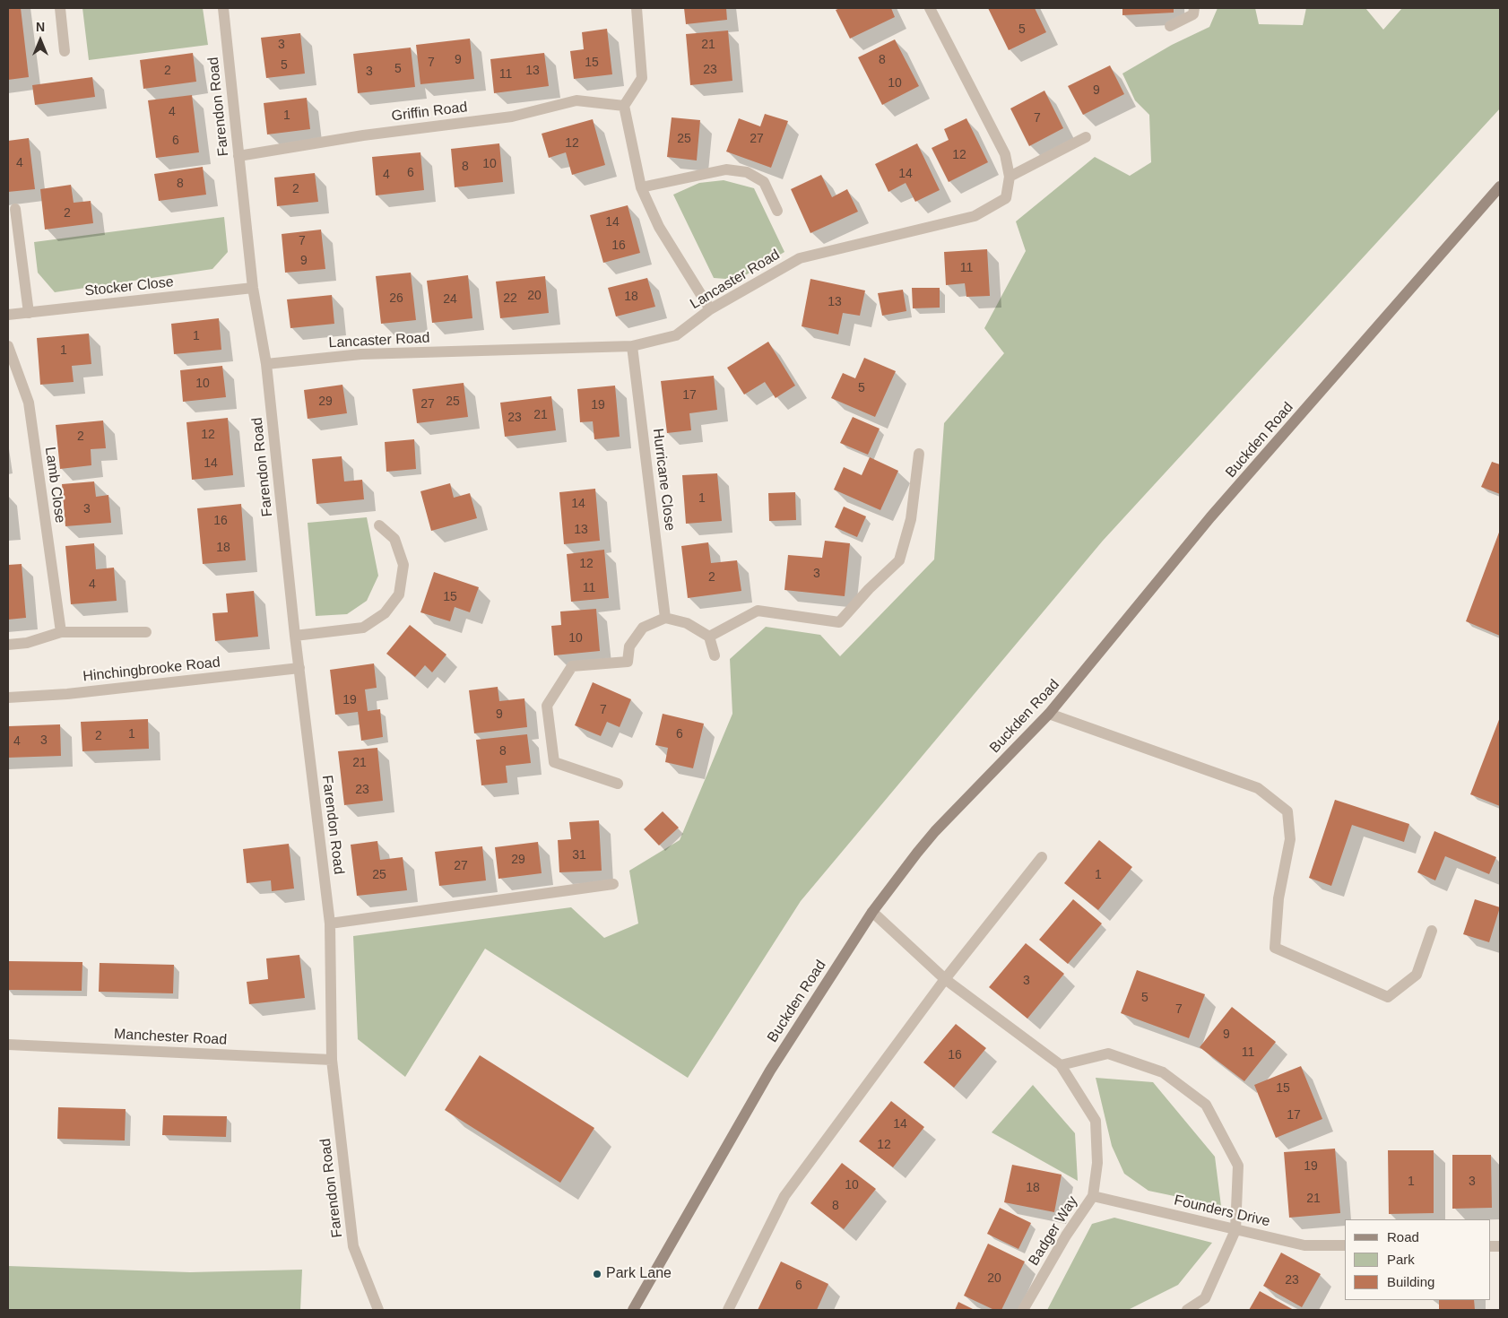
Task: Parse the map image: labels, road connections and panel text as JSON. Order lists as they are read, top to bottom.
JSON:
{
  "streets": {
    "main road": ["Buckden Road"],
    "street": [
      "Farendon Road",
      "Griffin Road",
      "Lancaster Road",
      "Stocker Close",
      "Hurricane Close",
      "Lamb Close",
      "Hinchingbrooke Road",
      "Manchester Road",
      "Founders Drive",
      "Badger Way"
    ]
  },
  "crossings": [
    ["Farendon Road", "Griffin Road"],
    ["Farendon Road", "Lancaster Road"],
    ["Farendon Road", "Stocker Close"],
    ["Farendon Road", "Hinchingbrooke Road"],
    ["Farendon Road", "Manchester Road"],
    ["Lancaster Road", "Hurricane Close"],
    ["Buckden Road", "Badger Way"],
    ["Founders Drive", "Badger Way"]
  ],
  "places": ["Park Lane"],
  "house_numbers": [
    "5",
    "3",
    "21",
    "9",
    "8",
    "7",
    "15",
    "5",
    "5",
    "23",
    "2",
    "13",
    "3",
    "11",
    "10",
    "9",
    "4",
    "1",
    "7",
    "25",
    "27",
    "6",
    "12",
    "12",
    "4",
    "10",
    "8",
    "6",
    "14",
    "4",
    "8",
    "2",
    "2",
    "14",
    "7",
    "16",
    "9",
    "11",
    "20",
    "18",
    "26",
    "22",
    "24",
    "13",
    "1",
    "1",
    "10",
    "5",
    "17",
    "29",
    "25",
    "27",
    "19",
    "21",
    "23",
    "12",
    "2",
    "14",
    "1",
    "14",
    "3",
    "16",
    "13",
    "18",
    "12",
    "3",
    "2",
    "4",
    "11",
    "15",
    "10",
    "19",
    "7",
    "9",
    "1",
    "6",
    "2",
    "3",
    "4",
    "8",
    "21",
    "23",
    "31",
    "29",
    "27",
    "25",
    "1",
    "3",
    "5",
    "7",
    "9",
    "11",
    "16",
    "15",
    "17",
    "14",
    "12",
    "19",
    "1",
    "3",
    "10",
    "18",
    "21",
    "8",
    "20",
    "23",
    "6"
  ],
  "legend": ["Road", "Park", "Building"],
  "north": "top"
}
